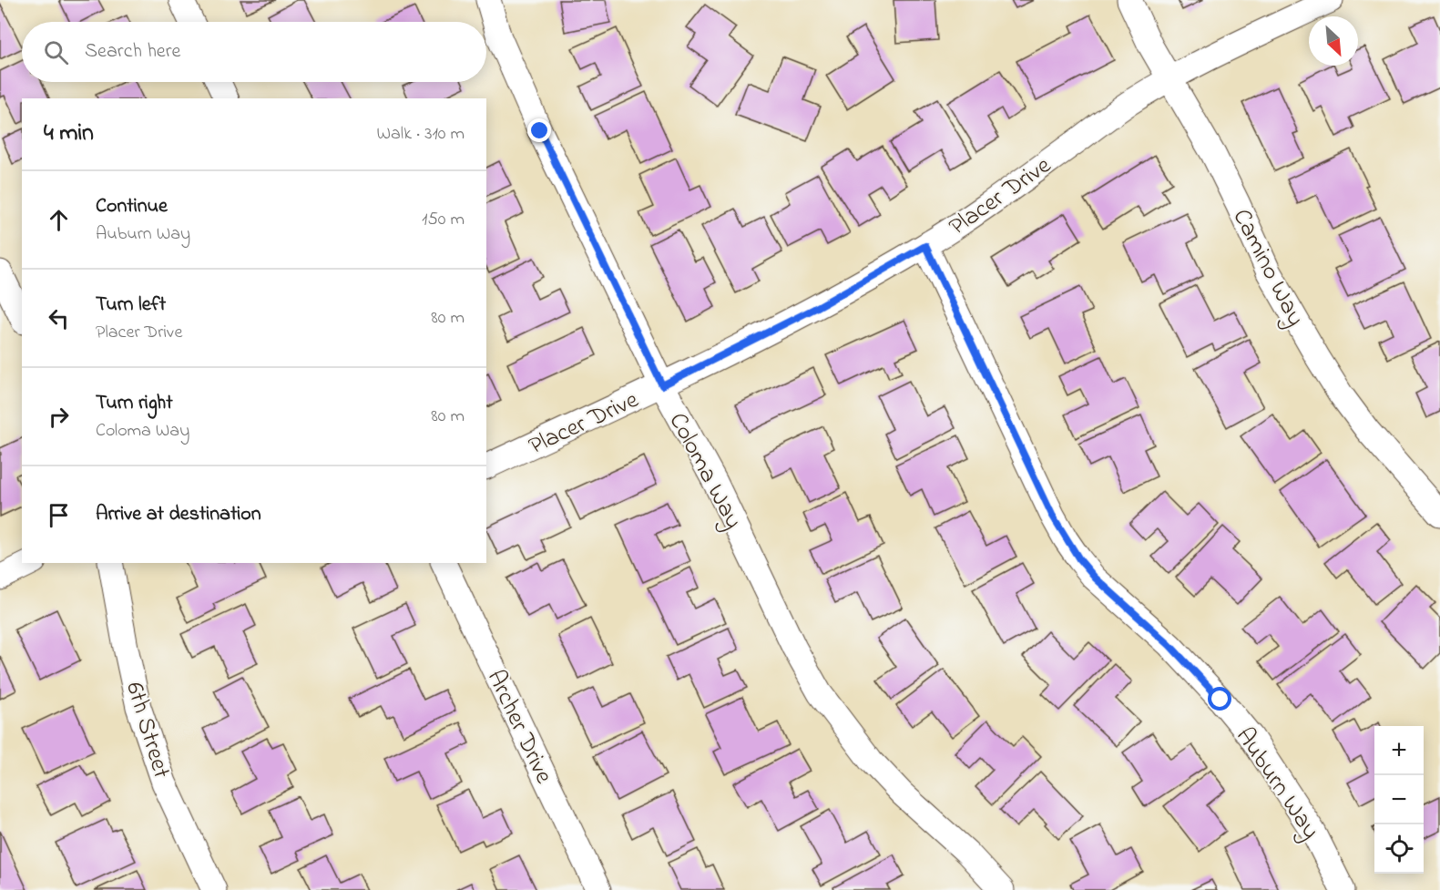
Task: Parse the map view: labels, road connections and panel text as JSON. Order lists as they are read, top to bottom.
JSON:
{
  "streets": {
    "street": [
      "Placer Drive",
      "Camino Way",
      "Coloma Way",
      "Archer Drive",
      "6th Street",
      "Auburn Way"
    ]
  },
  "crossings": [
    ["Placer Drive", "Camino Way"],
    ["Placer Drive", "Coloma Way"],
    ["Placer Drive", "Auburn Way"]
  ],
  "north": "bottom right",
  "page": {
    "search": "Search here",
    "heading": ["4 min", "Walk · 310 m"],
    "list": [
      ["Continue", "Auburn Way", "150 m"],
      ["Turn left", "Placer Drive", "80 m"],
      ["Turn right", "Coloma Way", "80 m"],
      "Arrive at destination"
    ],
    "map_buttons": ["+", "−"]
  }
}
